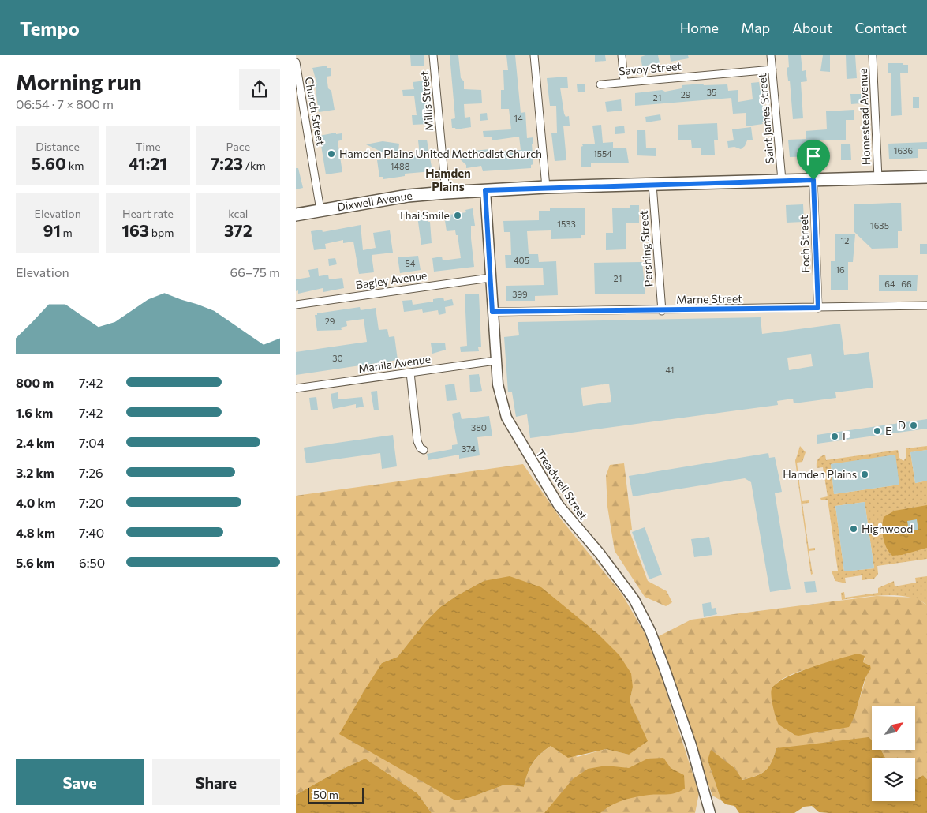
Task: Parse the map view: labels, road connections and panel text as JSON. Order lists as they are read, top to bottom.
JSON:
{
  "streets": {
    "main road": ["Dixwell Avenue"],
    "street": [
      "Savoy Street",
      "Millis Street",
      "Church Street",
      "Homestead Avenue",
      "Saint James Street",
      "Foch Street",
      "Pershing Street",
      "Bagley Avenue",
      "Marne Street",
      "Manila Avenue",
      "Treadwell Street"
    ]
  },
  "crossings": [
    ["Savoy Street", "Saint James Street"],
    ["Millis Street", "Dixwell Avenue"],
    ["Church Street", "Dixwell Avenue"],
    ["Homestead Avenue", "Dixwell Avenue"],
    ["Saint James Street", "Dixwell Avenue"],
    ["Dixwell Avenue", "Foch Street"],
    ["Dixwell Avenue", "Pershing Street"],
    ["Dixwell Avenue", "Treadwell Street"],
    ["Foch Street", "Marne Street"],
    ["Pershing Street", "Marne Street"],
    ["Bagley Avenue", "Treadwell Street"],
    ["Marne Street", "Treadwell Street"],
    ["Manila Avenue", "Treadwell Street"]
  ],
  "districts": ["Hamden Plains"],
  "places": [
    "Hamden Plains United Methodist Church",
    "Thai Smile",
    "D",
    "E",
    "F",
    "Hamden Plains",
    "Highwood"
  ],
  "house_numbers": [
    "35",
    "29",
    "21",
    "14",
    "1636",
    "1554",
    "1488",
    "1533",
    "1635",
    "12",
    "405",
    "54",
    "16",
    "21",
    "64",
    "66",
    "399",
    "29",
    "30",
    "41",
    "380",
    "374"
  ],
  "scale_bar": "50 m",
  "north": "top right",
  "page": {
    "header": "Tempo",
    "nav": [
      "Home",
      "Map",
      "About",
      "Contact"
    ],
    "heading": ["Morning run", "06:54 · 7 × 800 m"],
    "stats": [
      ["Distance", "5.60 km"],
      ["Time", "41:21"],
      ["Pace", "7:23 /km"],
      ["Elevation", "91 m"],
      ["Heart rate", "163 bpm"],
      ["kcal", "372"]
    ],
    "chart": ["Elevation", "66–75 m"],
    "list": [
      {
        "name": "800 m",
        "note": "7:42"
      },
      {
        "name": "1.6 km",
        "note": "7:42"
      },
      {
        "name": "2.4 km",
        "note": "7:04"
      },
      {
        "name": "3.2 km",
        "note": "7:26"
      },
      {
        "name": "4.0 km",
        "note": "7:20"
      },
      {
        "name": "4.8 km",
        "note": "7:40"
      },
      {
        "name": "5.6 km",
        "note": "6:50"
      }
    ],
    "buttons": ["Save", "Share"],
    "scale": "50 m"
  }
}
